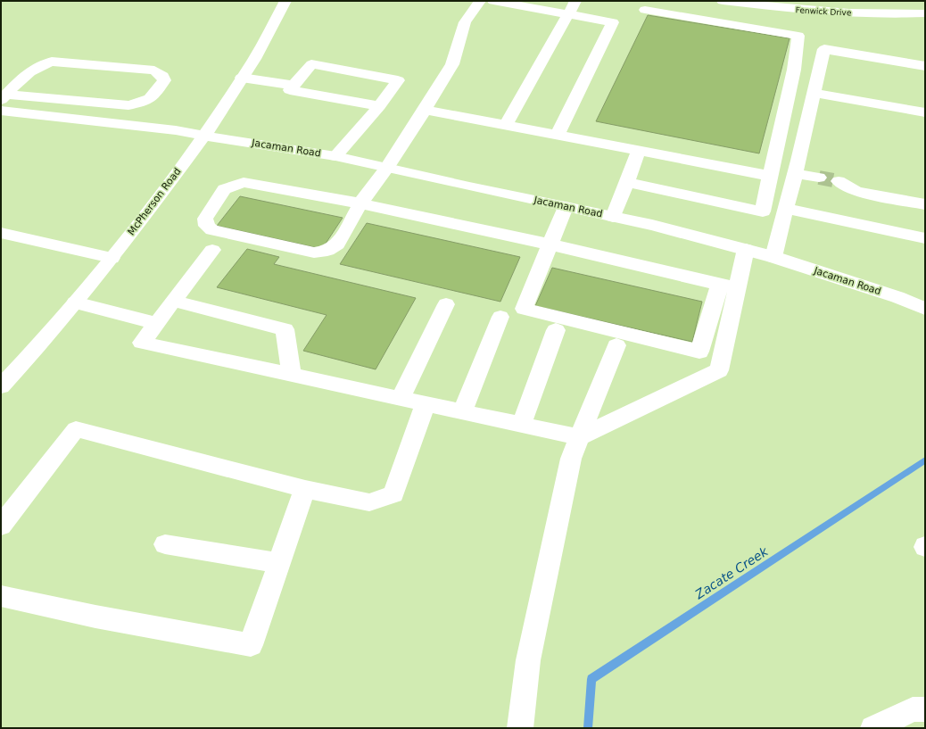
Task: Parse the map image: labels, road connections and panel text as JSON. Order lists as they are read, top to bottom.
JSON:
{
  "streets": {
    "main road": ["Fenwick Drive", "Jacaman Road", "McPherson Road"]
  },
  "crossings": [
    ["Jacaman Road", "McPherson Road"]
  ],
  "water": ["Zacate Creek"]
}
